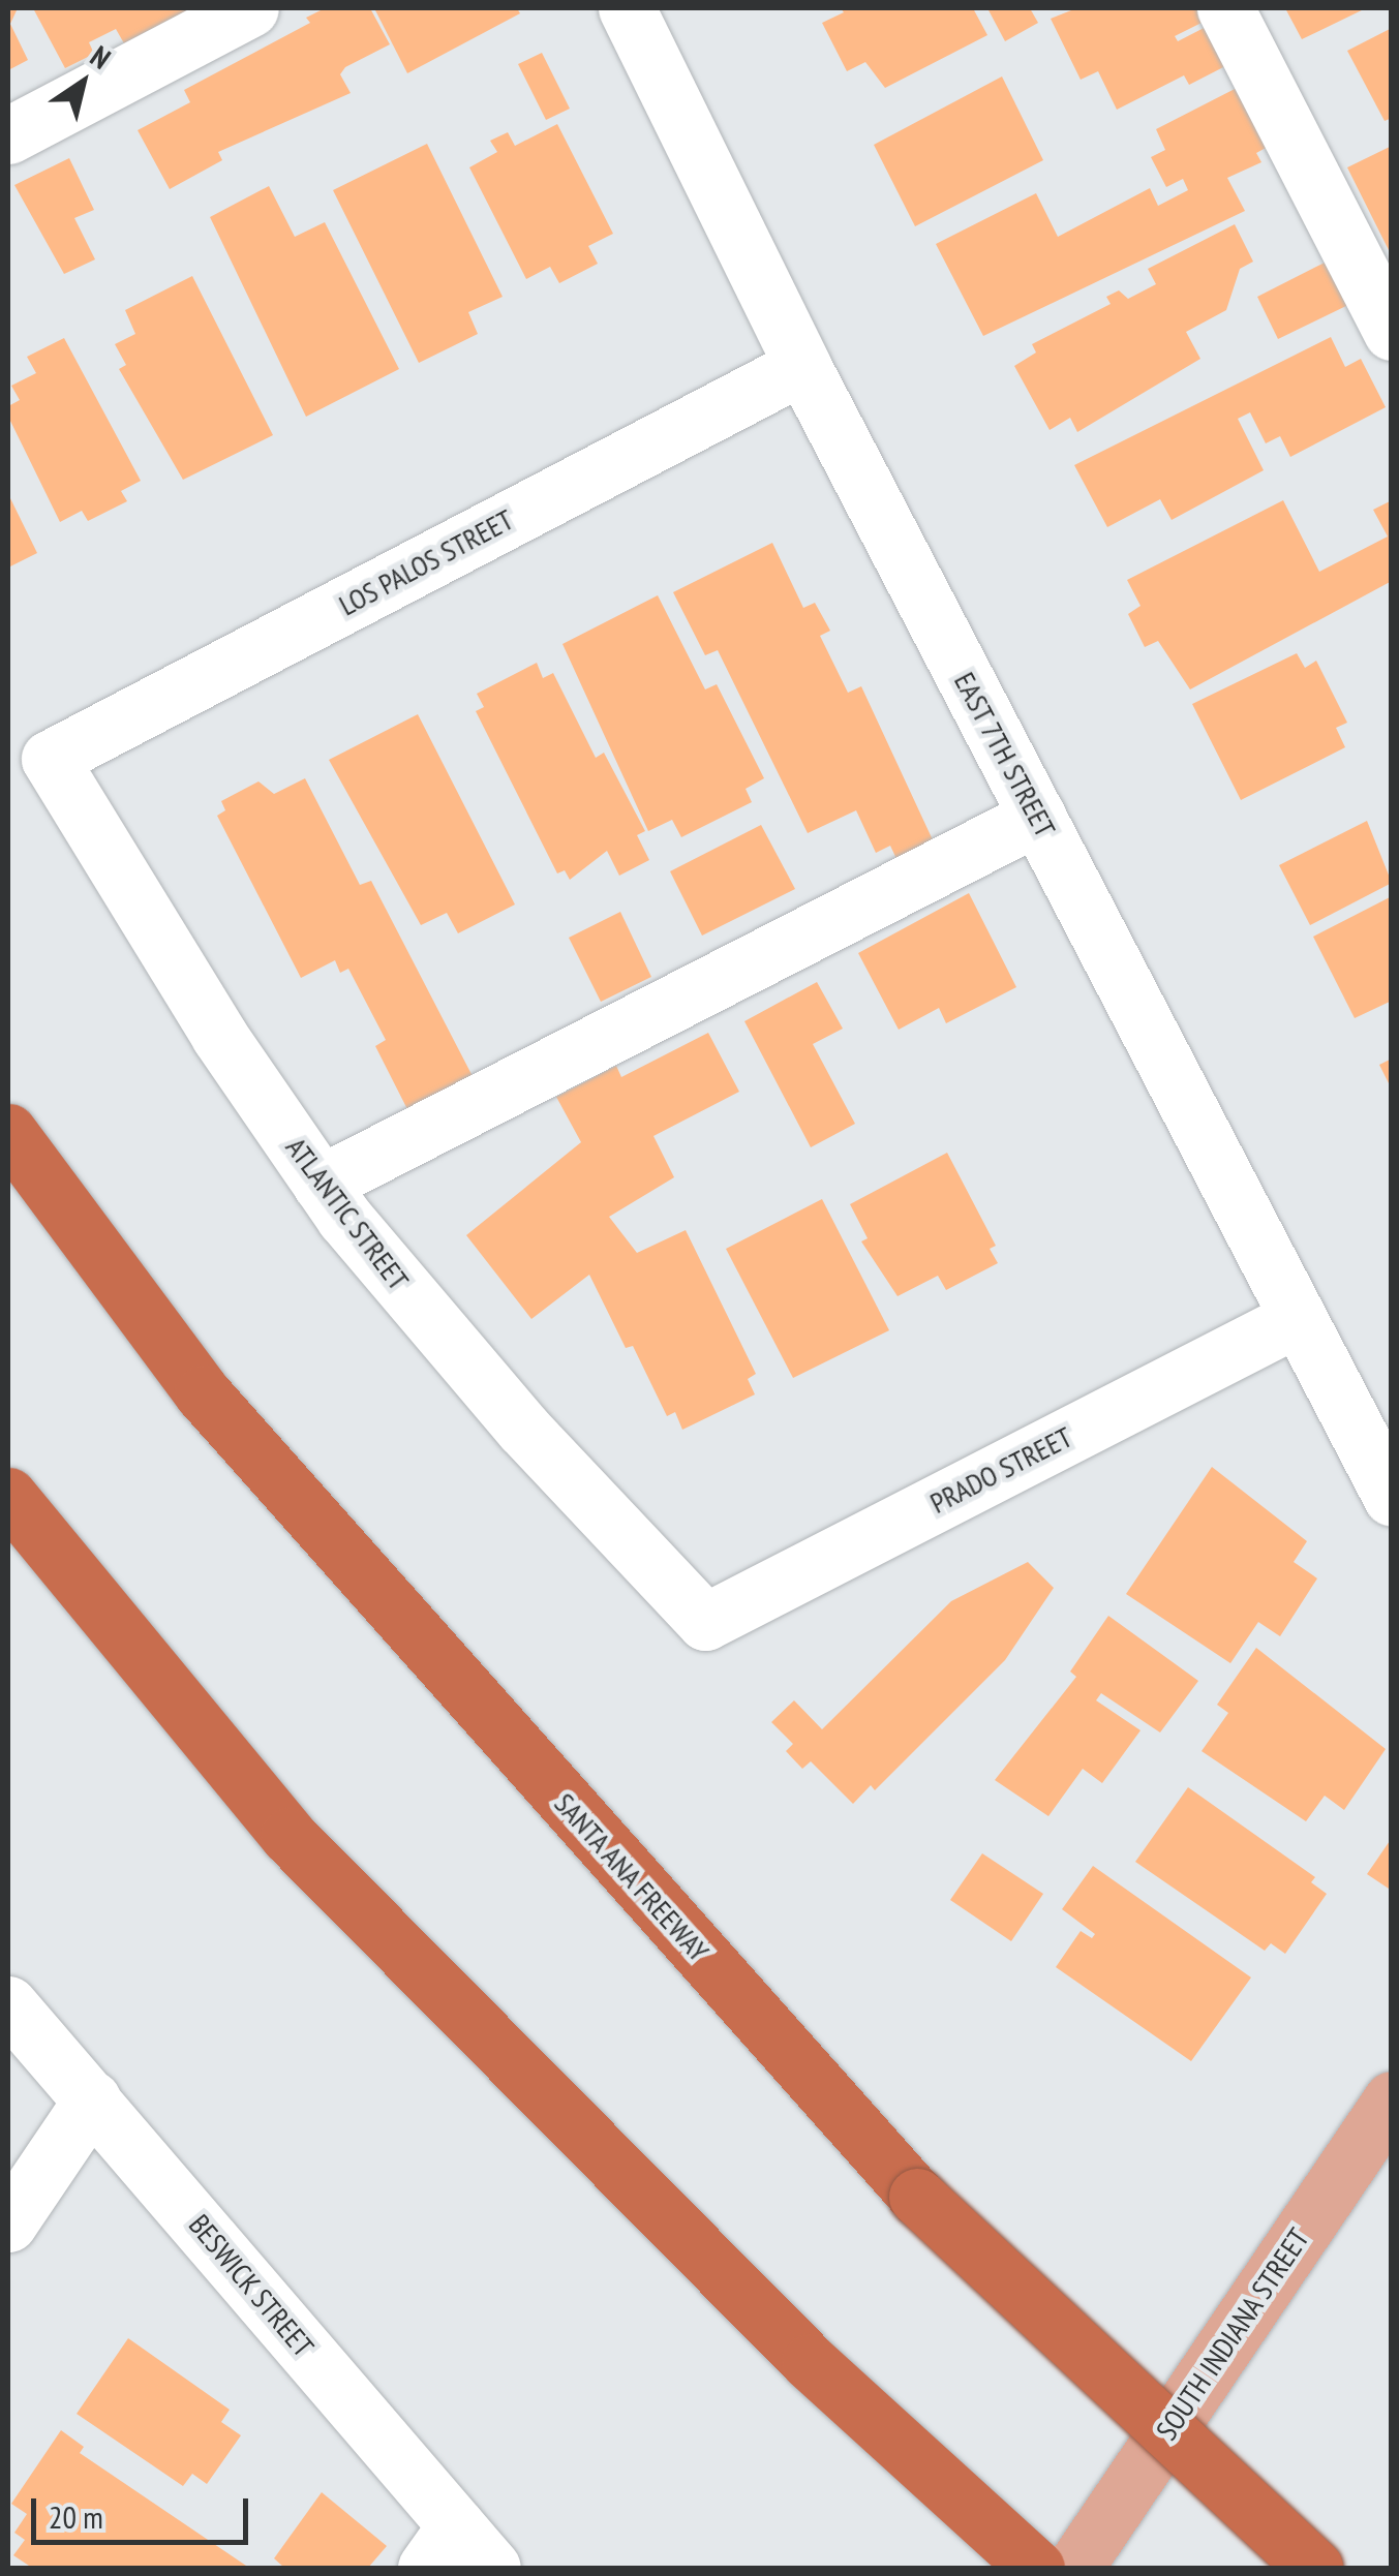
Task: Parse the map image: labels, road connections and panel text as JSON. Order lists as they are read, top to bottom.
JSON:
{
  "streets": {
    "highway": ["SANTA ANA FREEWAY"],
    "main road": ["SOUTH INDIANA STREET"],
    "street": [
      "LOS PALOS STREET",
      "EAST 7TH STREET",
      "ATLANTIC STREET",
      "PRADO STREET",
      "BESWICK STREET"
    ]
  },
  "crossings": [
    ["LOS PALOS STREET", "EAST 7TH STREET"],
    ["LOS PALOS STREET", "ATLANTIC STREET"],
    ["EAST 7TH STREET", "PRADO STREET"],
    ["ATLANTIC STREET", "PRADO STREET"]
  ],
  "scale_bar": "20 m",
  "north": "top right"
}
